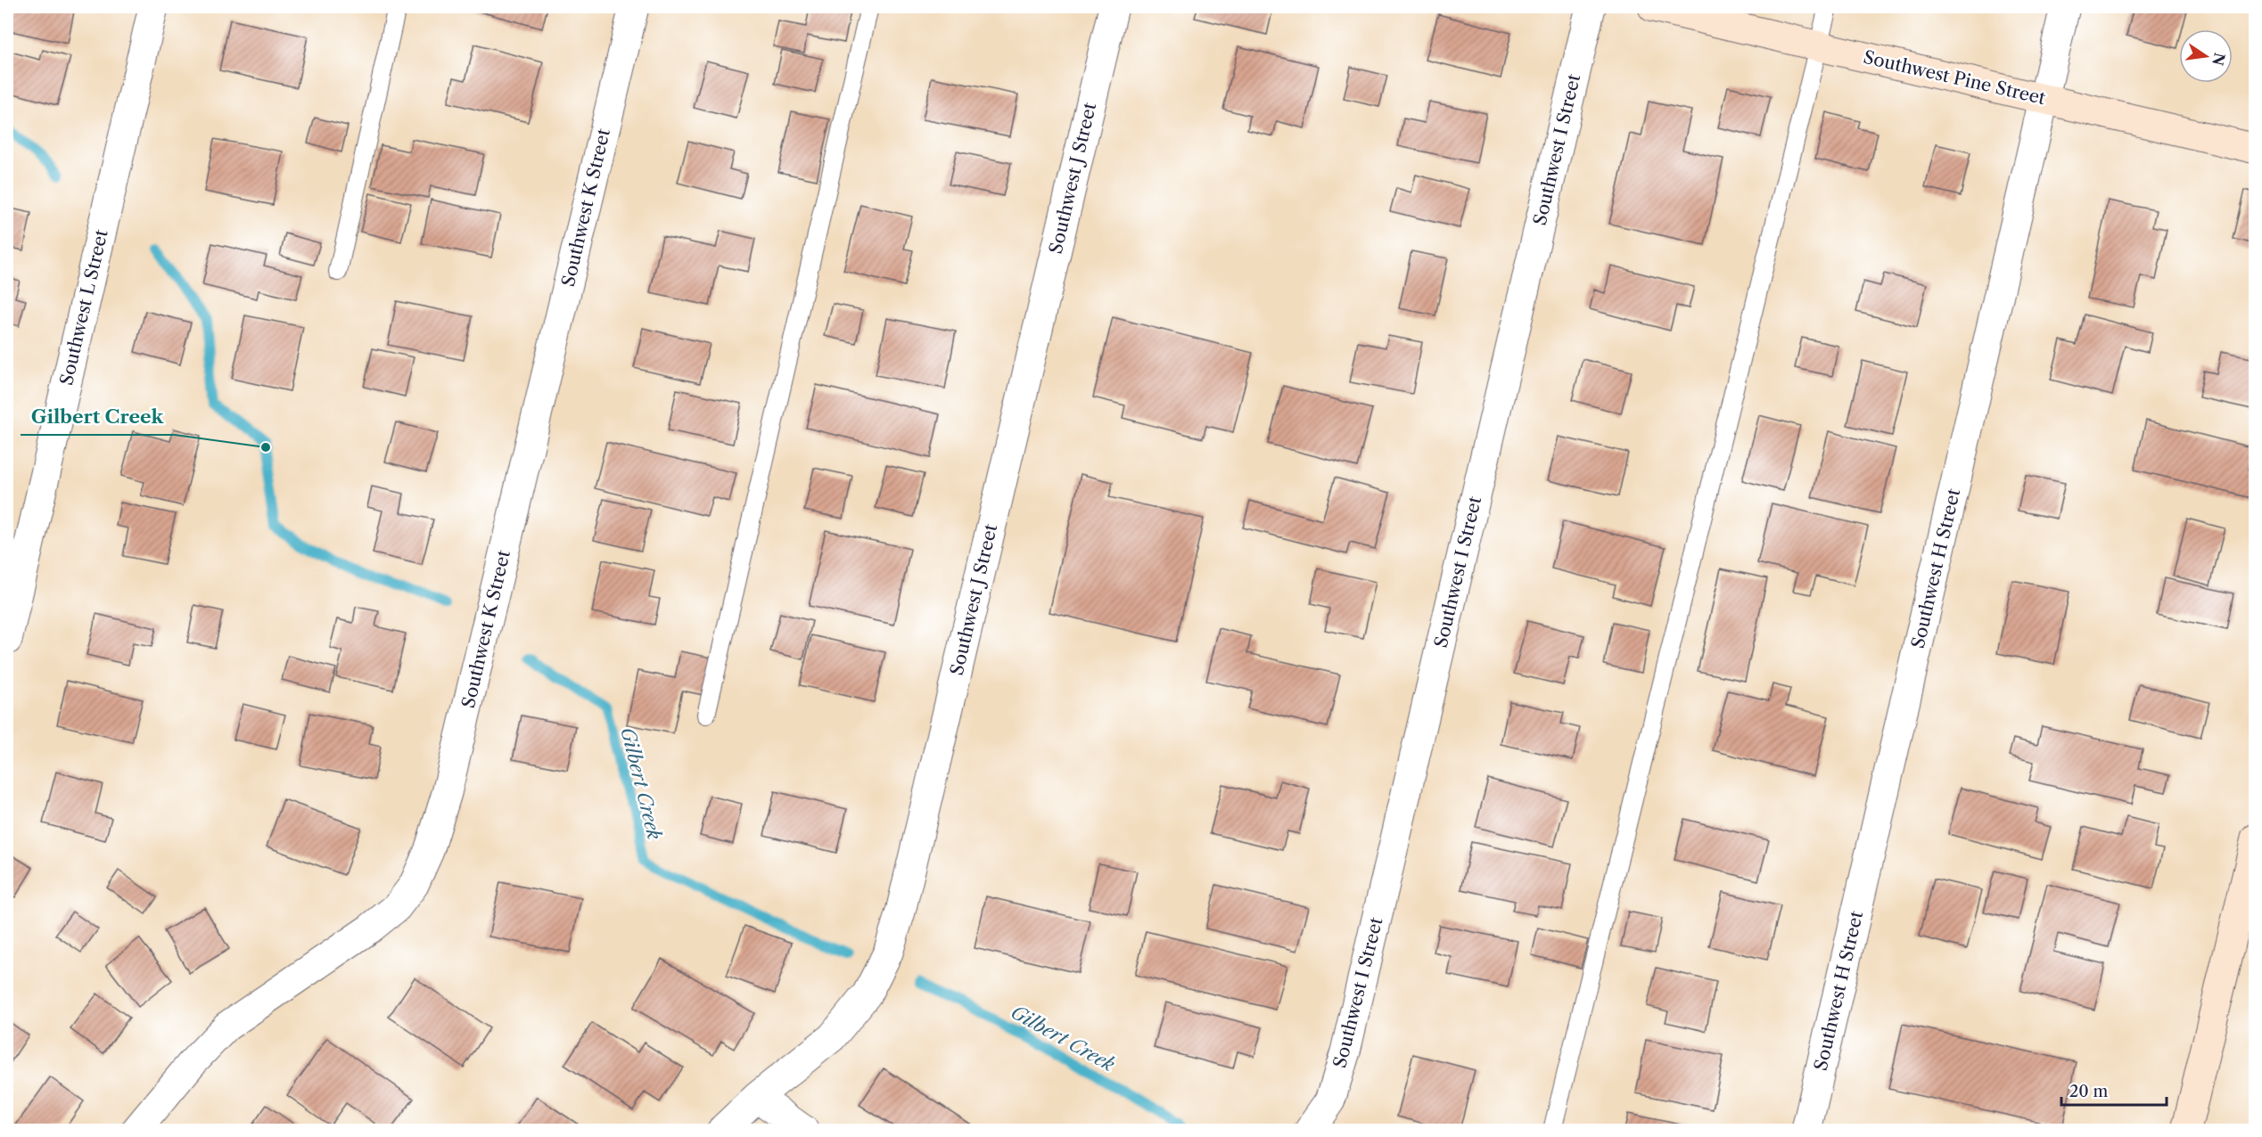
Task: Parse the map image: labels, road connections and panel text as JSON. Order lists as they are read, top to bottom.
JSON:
{
  "streets": {
    "street": [
      "Southwest Pine Street",
      "Southwest I Street",
      "Southwest J Street",
      "Southwest K Street",
      "Southwest L Street",
      "Southwest H Street"
    ]
  },
  "crossings": [
    ["Southwest Pine Street", "Southwest H Street"]
  ],
  "water": ["Gilbert Creek"],
  "places": ["Gilbert Creek"],
  "scale_bar": "20 m",
  "north": "right"
}
